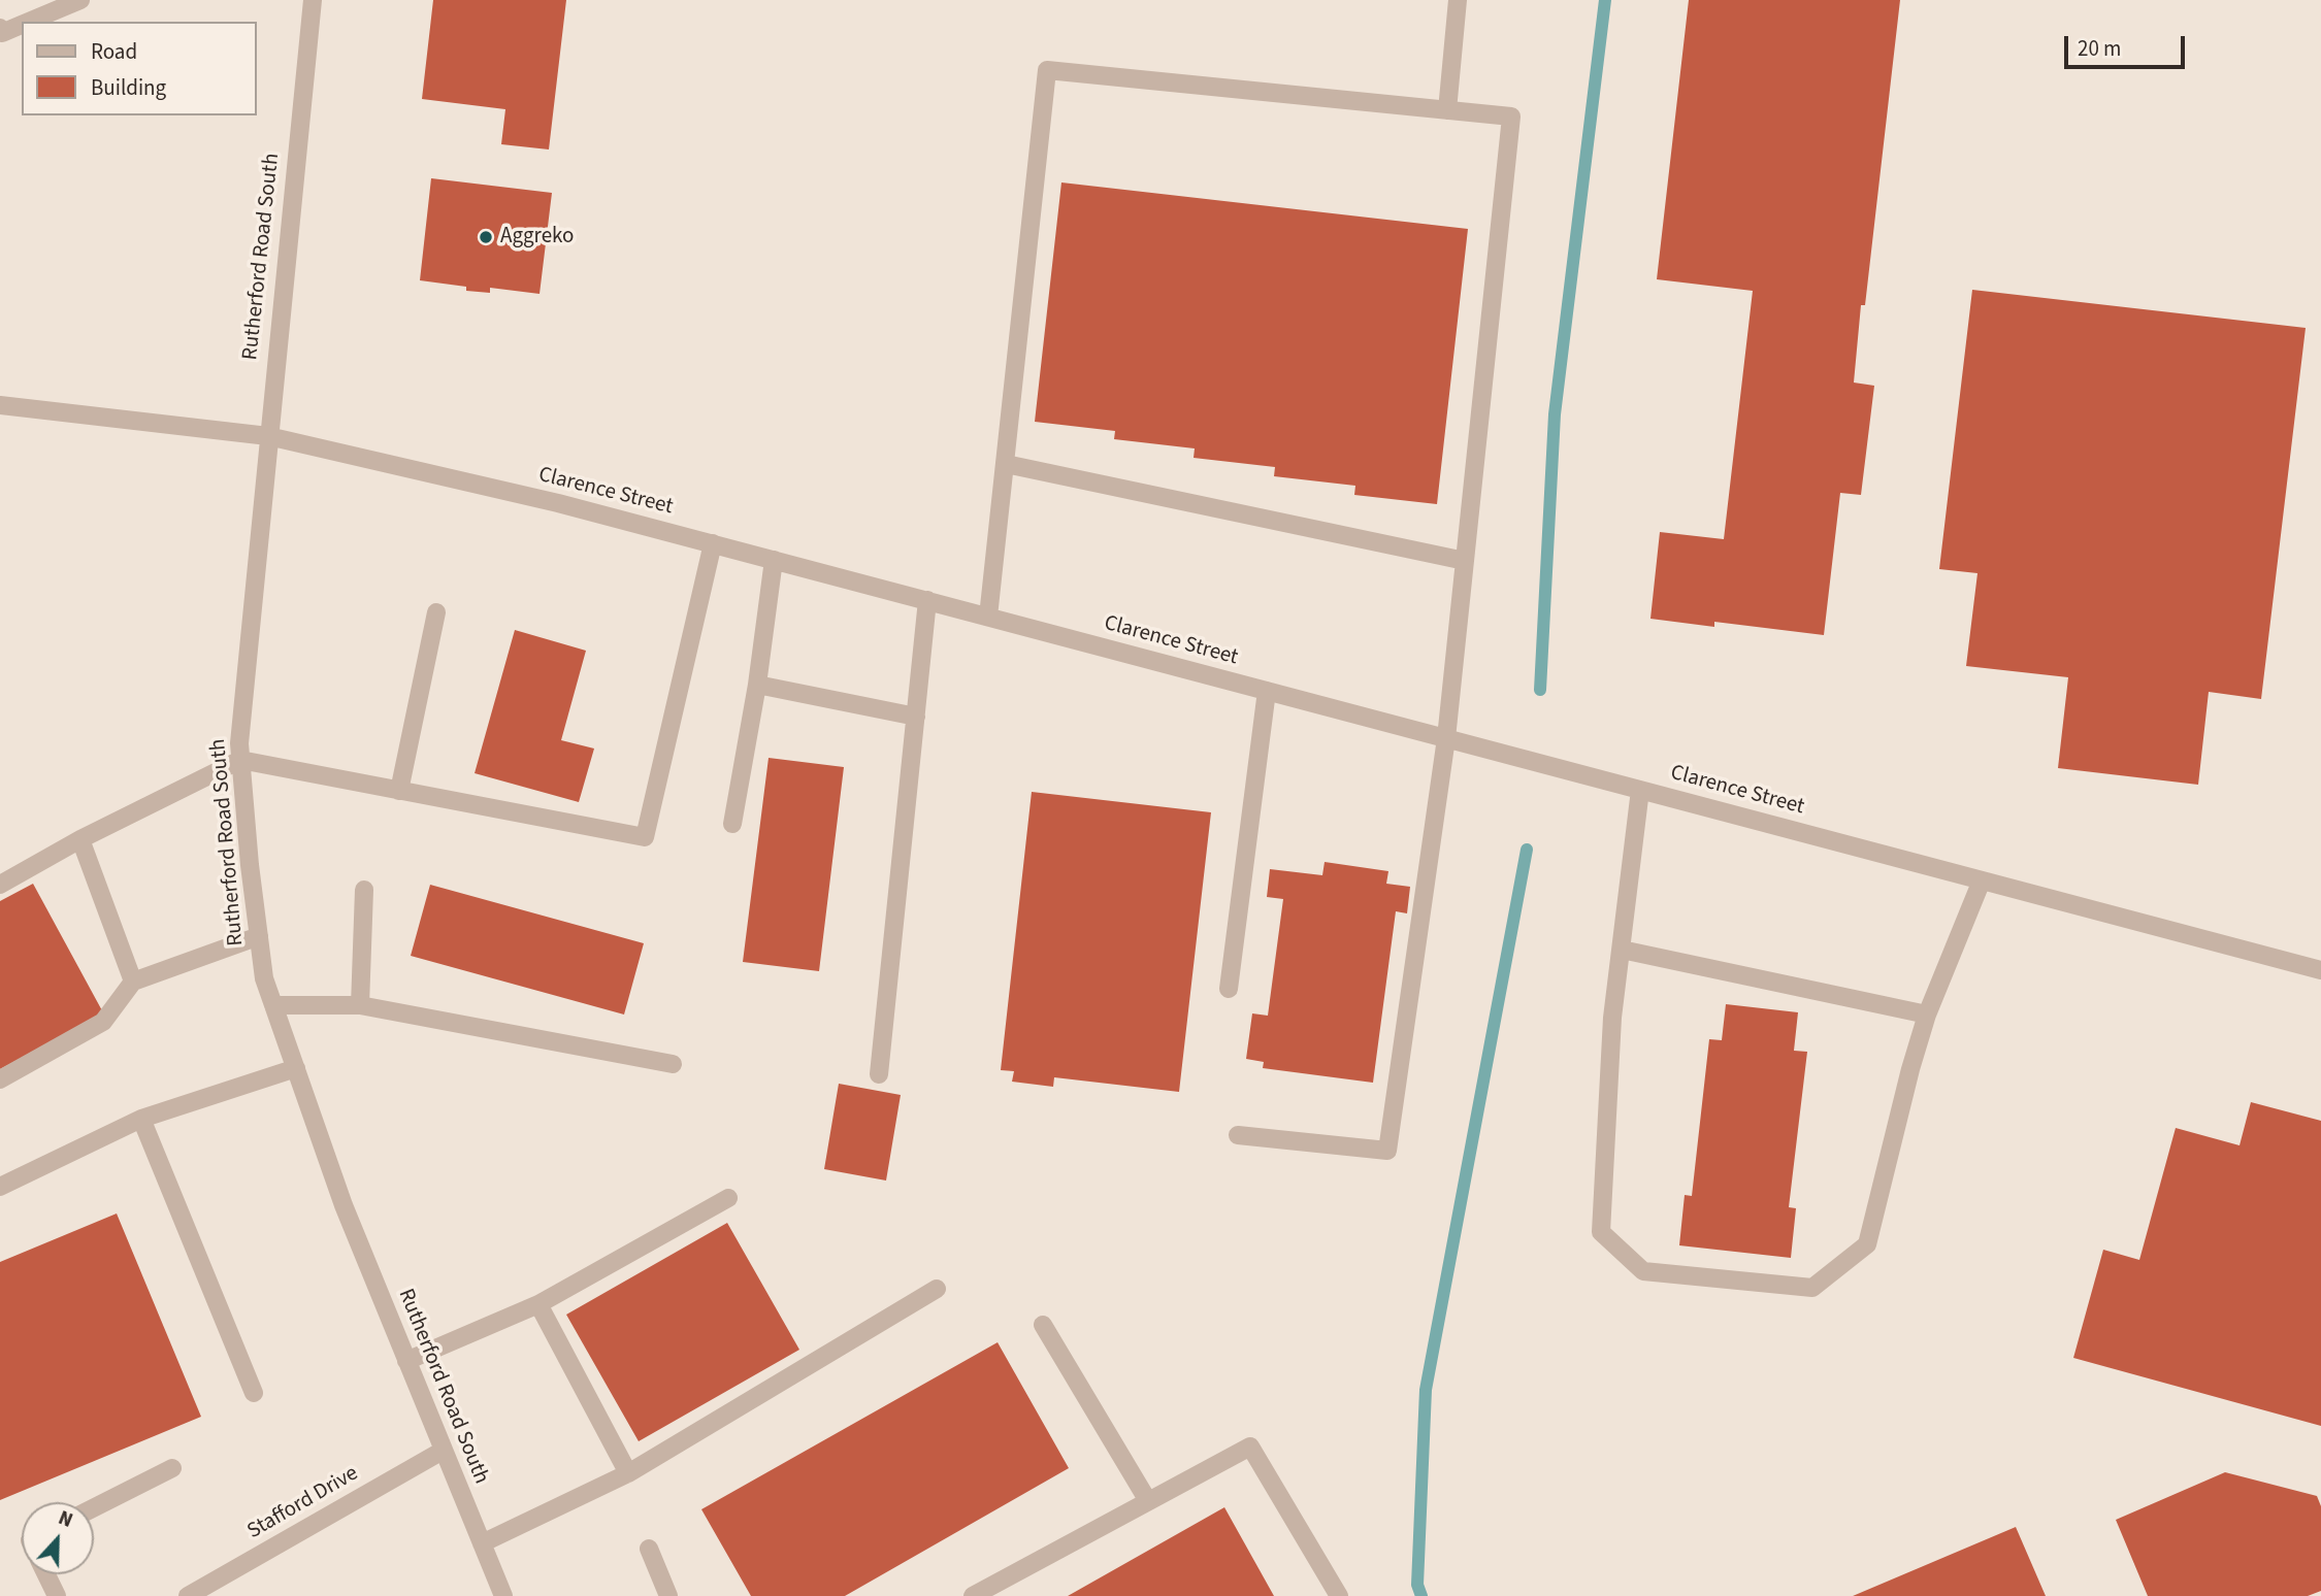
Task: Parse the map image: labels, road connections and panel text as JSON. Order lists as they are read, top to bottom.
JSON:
{
  "streets": {
    "street": ["Rutherford Road South", "Clarence Street", "Stafford Drive"]
  },
  "crossings": [
    ["Rutherford Road South", "Clarence Street"],
    ["Rutherford Road South", "Stafford Drive"]
  ],
  "places": ["Aggreko"],
  "legend": ["Road", "Building"],
  "scale_bar": "20 m",
  "north": "top"
}
